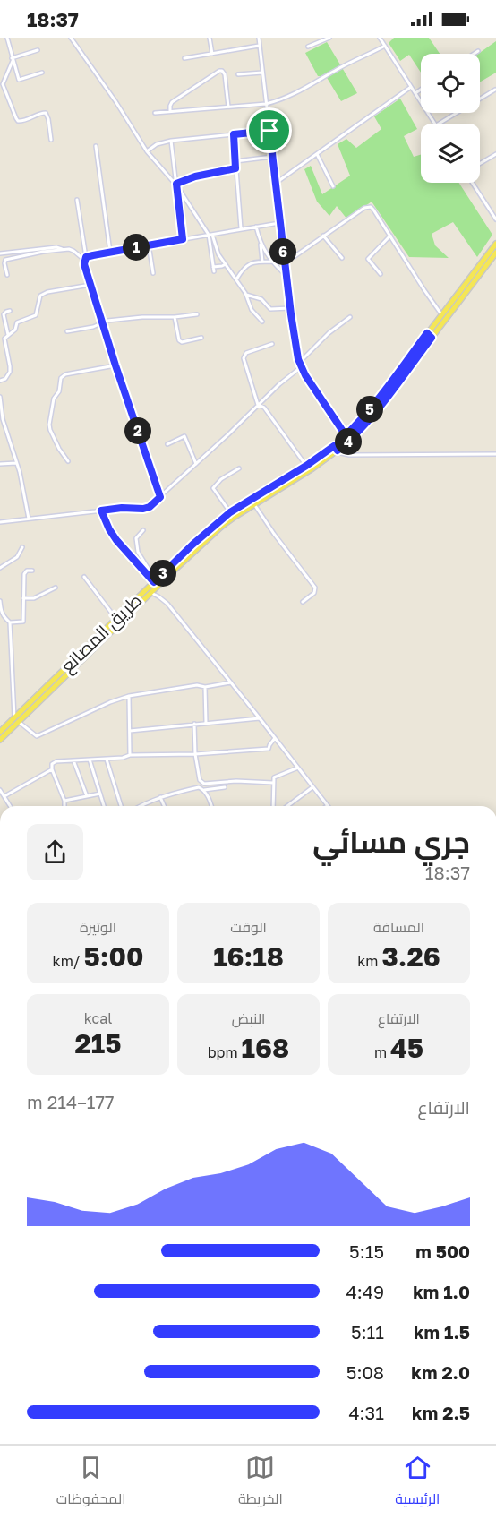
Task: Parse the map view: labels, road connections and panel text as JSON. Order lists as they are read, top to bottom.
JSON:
{
  "streets": {
    "main road": ["طريق المصانع"]
  },
  "page": {
    "status": "18:37",
    "pins": [
      "1",
      "6",
      "5",
      "2",
      "4",
      "3"
    ],
    "heading": ["جري مسائي", "18:37"],
    "stats": [
      ["المسافة", "3.26 km"],
      ["الوقت", "16:18"],
      ["الوتيرة", "5:00 /km"],
      ["الارتفاع", "45 m"],
      ["النبض", "168 bpm"],
      ["kcal", "215"]
    ],
    "chart": ["الارتفاع", "177–214 m"],
    "list": [
      {
        "name": "500 m",
        "note": "5:15"
      },
      {
        "name": "1.0 km",
        "note": "4:49"
      },
      {
        "name": "1.5 km",
        "note": "5:11"
      },
      {
        "name": "2.0 km",
        "note": "5:08"
      },
      {
        "name": "2.5 km",
        "note": "4:31"
      }
    ],
    "tabs": ["الرئيسية", "الخريطة", "المحفوظات"]
  }
}
